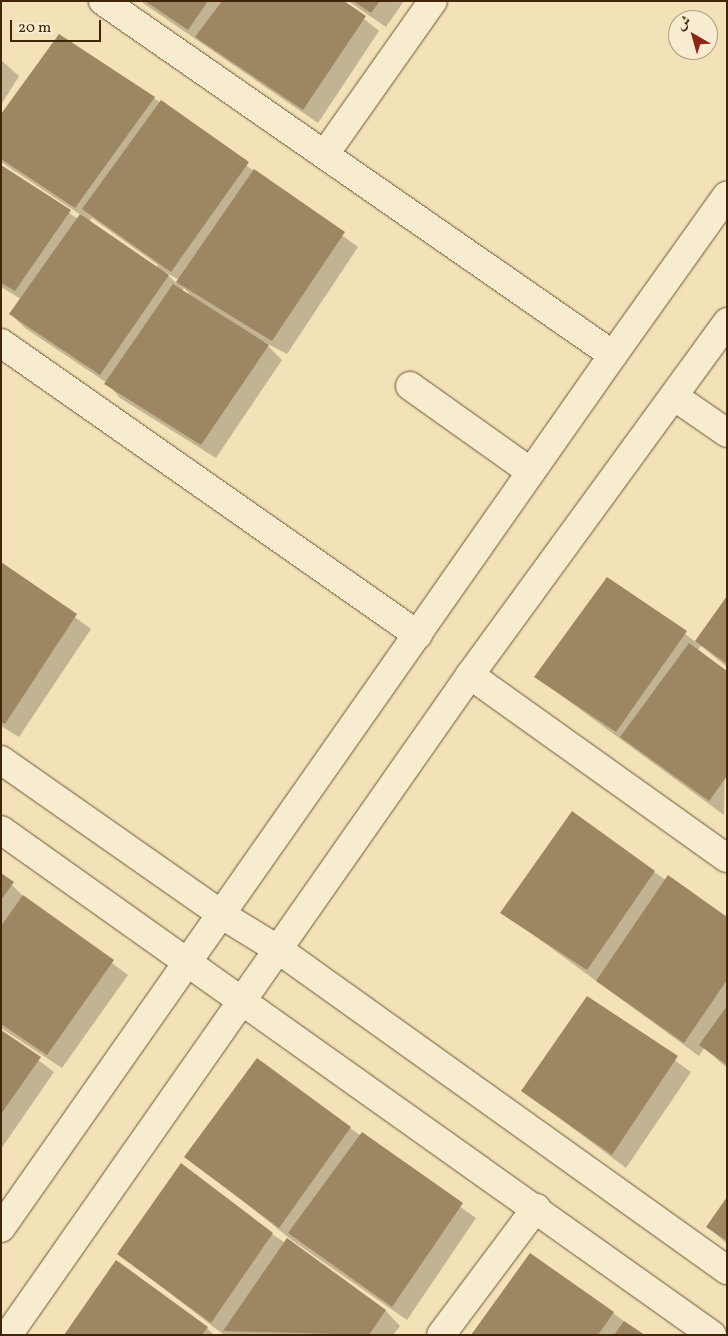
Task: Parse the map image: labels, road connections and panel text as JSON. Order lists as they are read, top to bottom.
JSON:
{
  "scale_bar": "20 m",
  "north": "top left"
}
